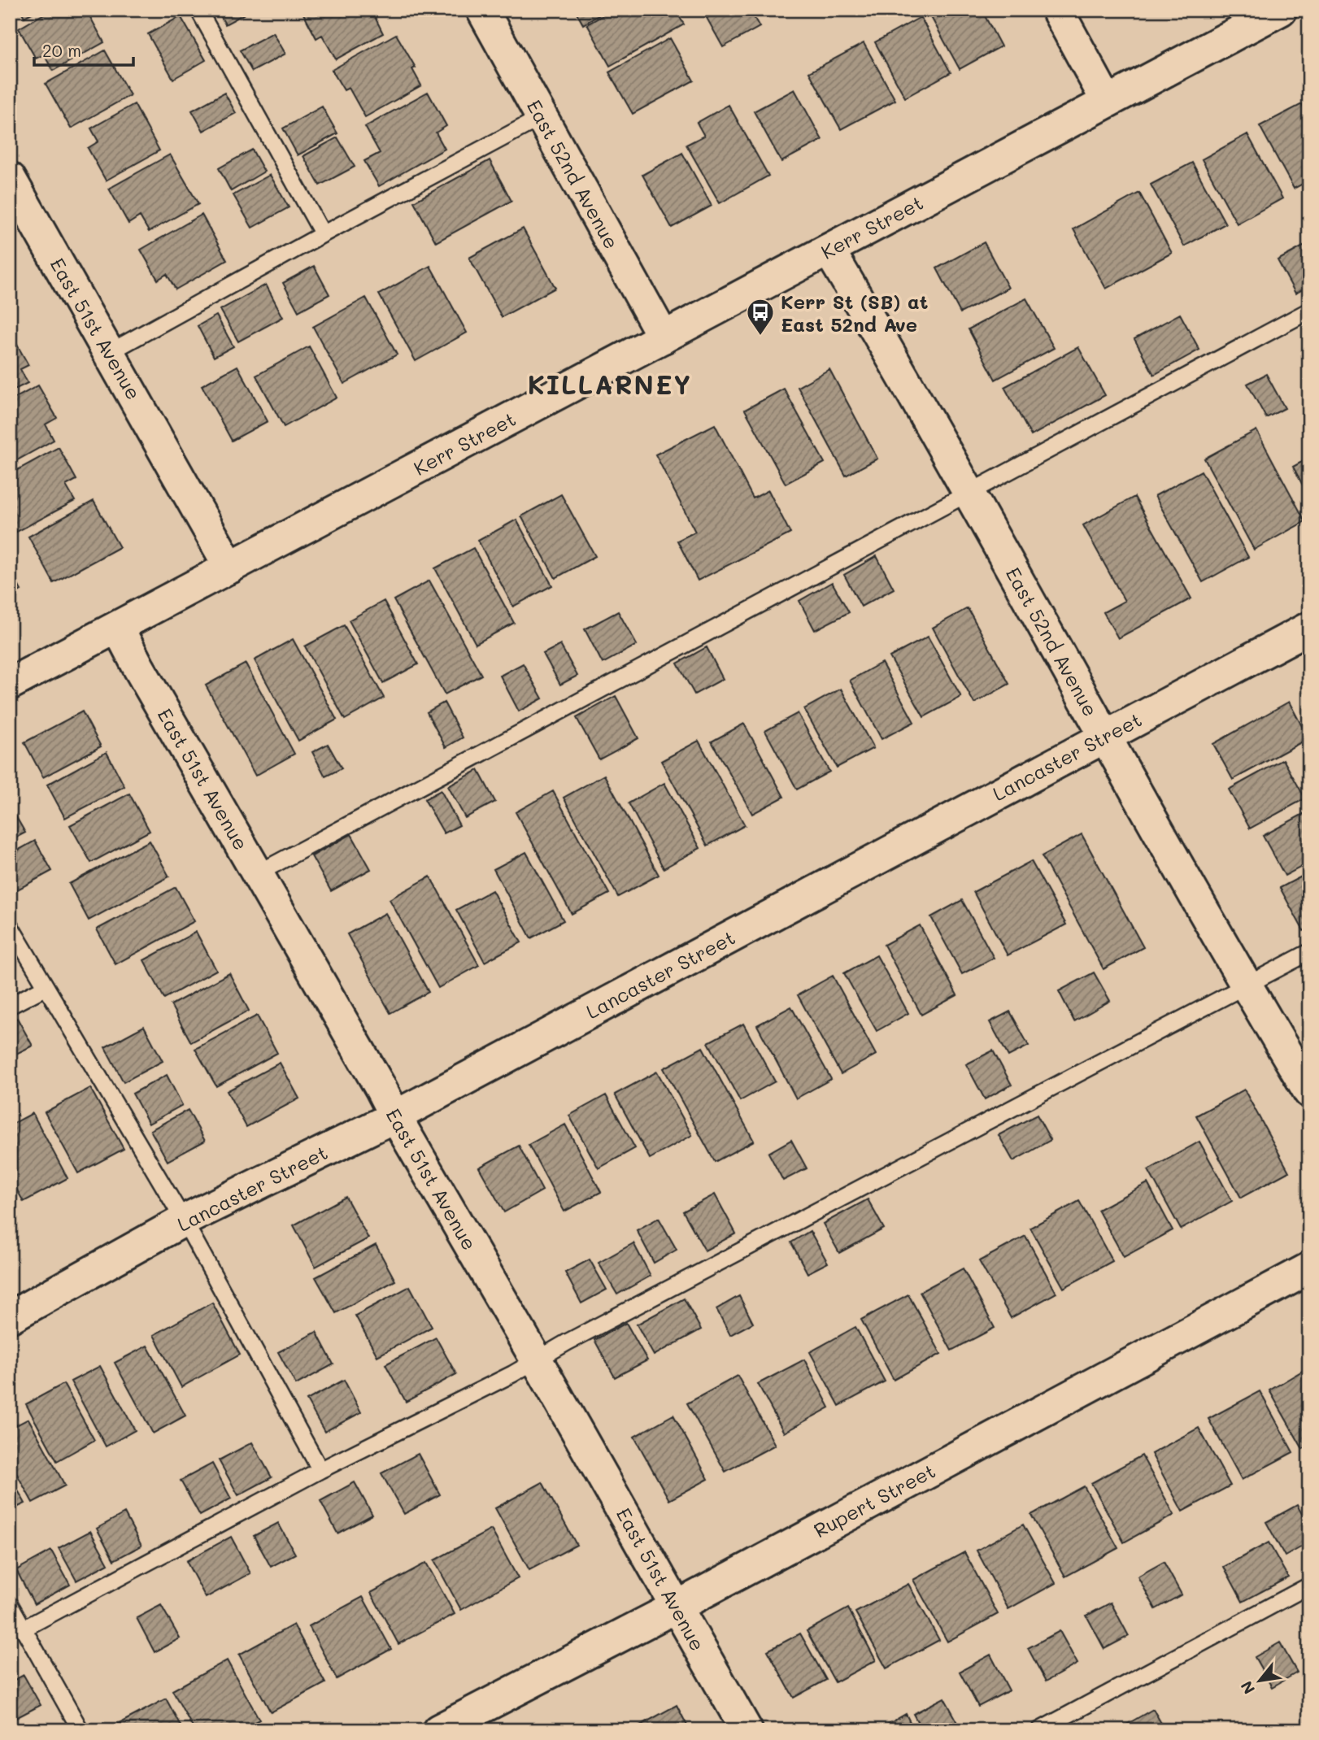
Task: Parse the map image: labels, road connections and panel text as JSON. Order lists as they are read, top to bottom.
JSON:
{
  "streets": {
    "street": [
      "East 52nd Avenue",
      "Kerr Street",
      "East 51st Avenue",
      "Lancaster Street",
      "Rupert Street"
    ]
  },
  "crossings": [
    ["East 52nd Avenue", "Kerr Street"],
    ["East 52nd Avenue", "Lancaster Street"],
    ["Kerr Street", "East 51st Avenue"],
    ["East 51st Avenue", "Lancaster Street"],
    ["East 51st Avenue", "Rupert Street"]
  ],
  "districts": ["KILLARNEY"],
  "places": {
    "bus stop": ["Kerr St (SB) at East 52nd Ave"]
  },
  "scale_bar": "20 m",
  "north": "bottom left"
}
